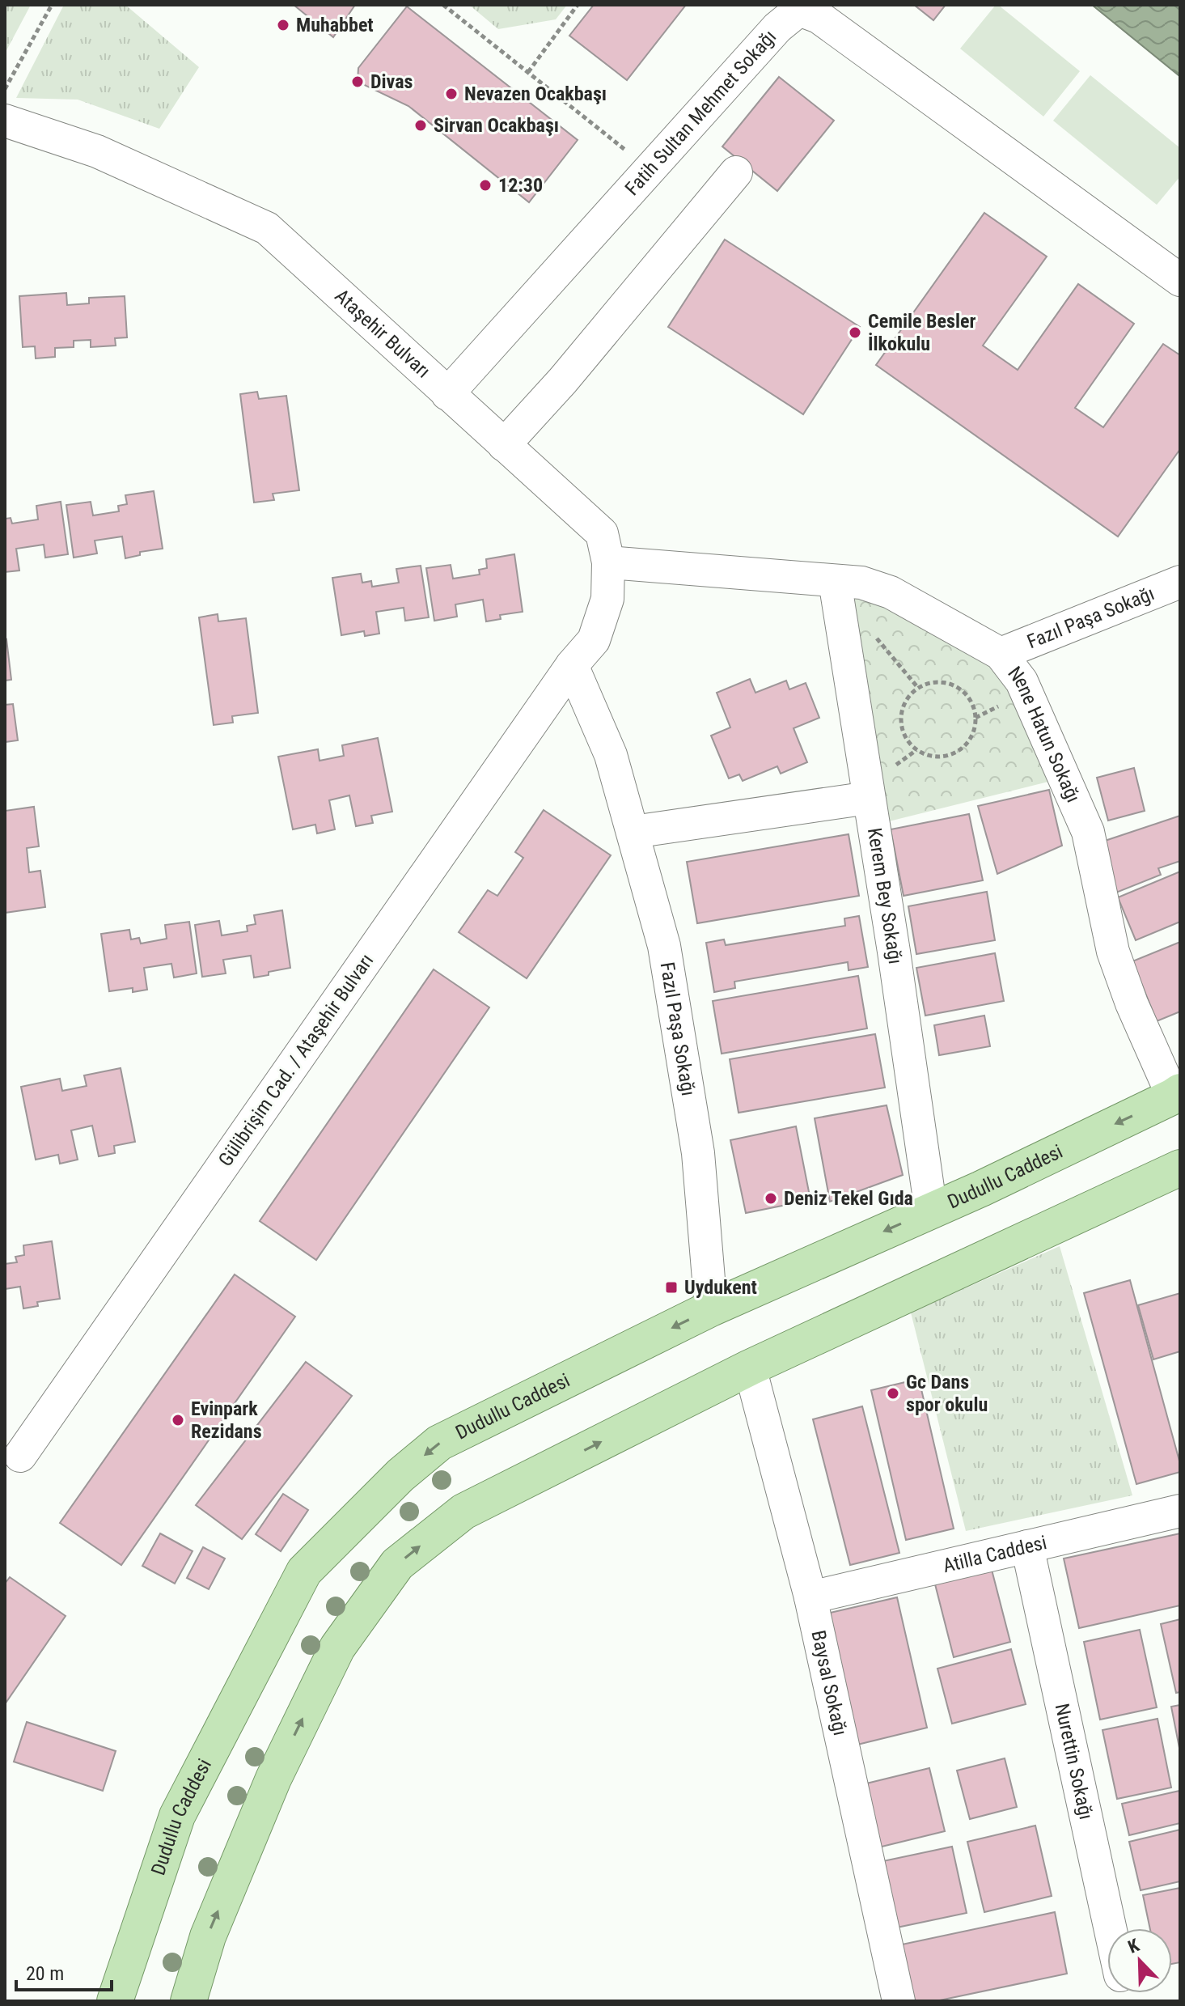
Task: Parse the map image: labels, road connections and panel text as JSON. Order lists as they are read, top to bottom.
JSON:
{
  "streets": {
    "main road": ["Dudullu Caddesi"],
    "street": [
      "Fatih Sultan Mehmet Sokağı",
      "Ataşehir Bulvarı",
      "Fazıl Paşa Sokağı",
      "Nene Hatun Sokağı",
      "Kerem Bey Sokağı",
      "Gülibrişim Cad. / Ataşehir Bulvarı",
      "Atilla Caddesi",
      "Baysal Sokağı",
      "Nurettin Sokağı"
    ]
  },
  "crossings": [
    ["Fatih Sultan Mehmet Sokağı", "Ataşehir Bulvarı"],
    ["Ataşehir Bulvarı", "Fazıl Paşa Sokağı"],
    ["Ataşehir Bulvarı", "Nene Hatun Sokağı"],
    ["Ataşehir Bulvarı", "Gülibrişim Cad. / Ataşehir Bulvarı"],
    ["Fazıl Paşa Sokağı", "Nene Hatun Sokağı"],
    ["Fazıl Paşa Sokağı", "Gülibrişim Cad. / Ataşehir Bulvarı"],
    ["Fazıl Paşa Sokağı", "Dudullu Caddesi"],
    ["Nene Hatun Sokağı", "Kerem Bey Sokağı"],
    ["Nene Hatun Sokağı", "Dudullu Caddesi"],
    ["Kerem Bey Sokağı", "Dudullu Caddesi"],
    ["Atilla Caddesi", "Baysal Sokağı"],
    ["Atilla Caddesi", "Nurettin Sokağı"]
  ],
  "places": {
    "other": [
      "Muhabbet",
      "Divas",
      "Nevazen Ocakbaşı",
      "Sirvan Ocakbaşı",
      "12:30",
      "Cemile Besler İlkokulu",
      "Deniz Tekel Gıda",
      "Gc Dans spor okulu",
      "Evinpark Rezidans"
    ],
    "transit": ["Uydukent"]
  },
  "scale_bar": "20 m",
  "north": "top left"
}
